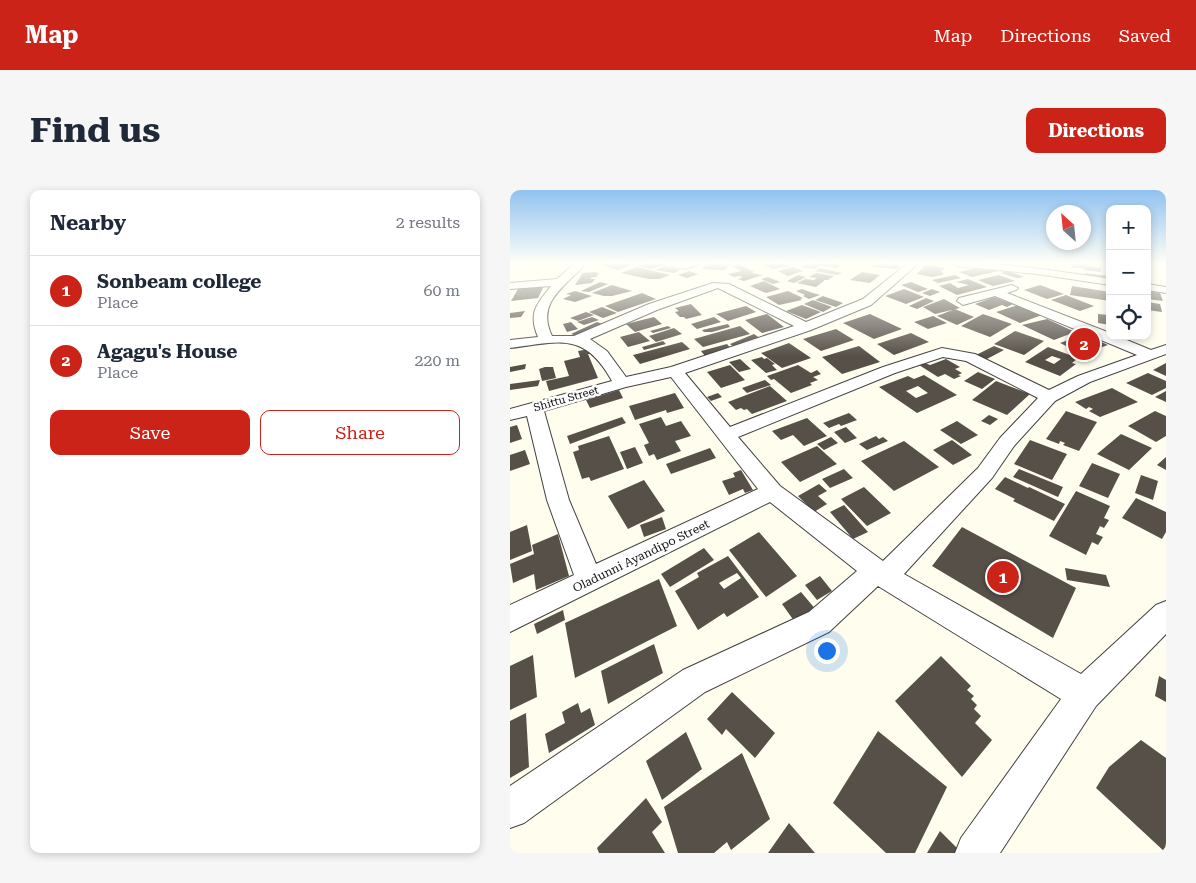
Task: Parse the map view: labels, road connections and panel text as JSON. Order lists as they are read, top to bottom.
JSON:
{
  "streets": {
    "street": ["Shittu Street", "Oladunni Ayandipo Street"]
  },
  "north": "top left",
  "page": {
    "header": "Map",
    "nav": ["Map", "Directions", "Saved"],
    "buttons": [
      "Directions",
      ["Save", "Share"]
    ],
    "title": "Find us",
    "heading": ["Nearby", "2 results"],
    "map_buttons": ["+", "−"],
    "list": [
      {
        "mark": "1",
        "name": "Sonbeam college",
        "note": "Place",
        "value": "60 m"
      },
      {
        "mark": "2",
        "name": "Agagu's House",
        "note": "Place",
        "value": "220 m"
      }
    ],
    "pins": ["2", "1"]
  }
}
